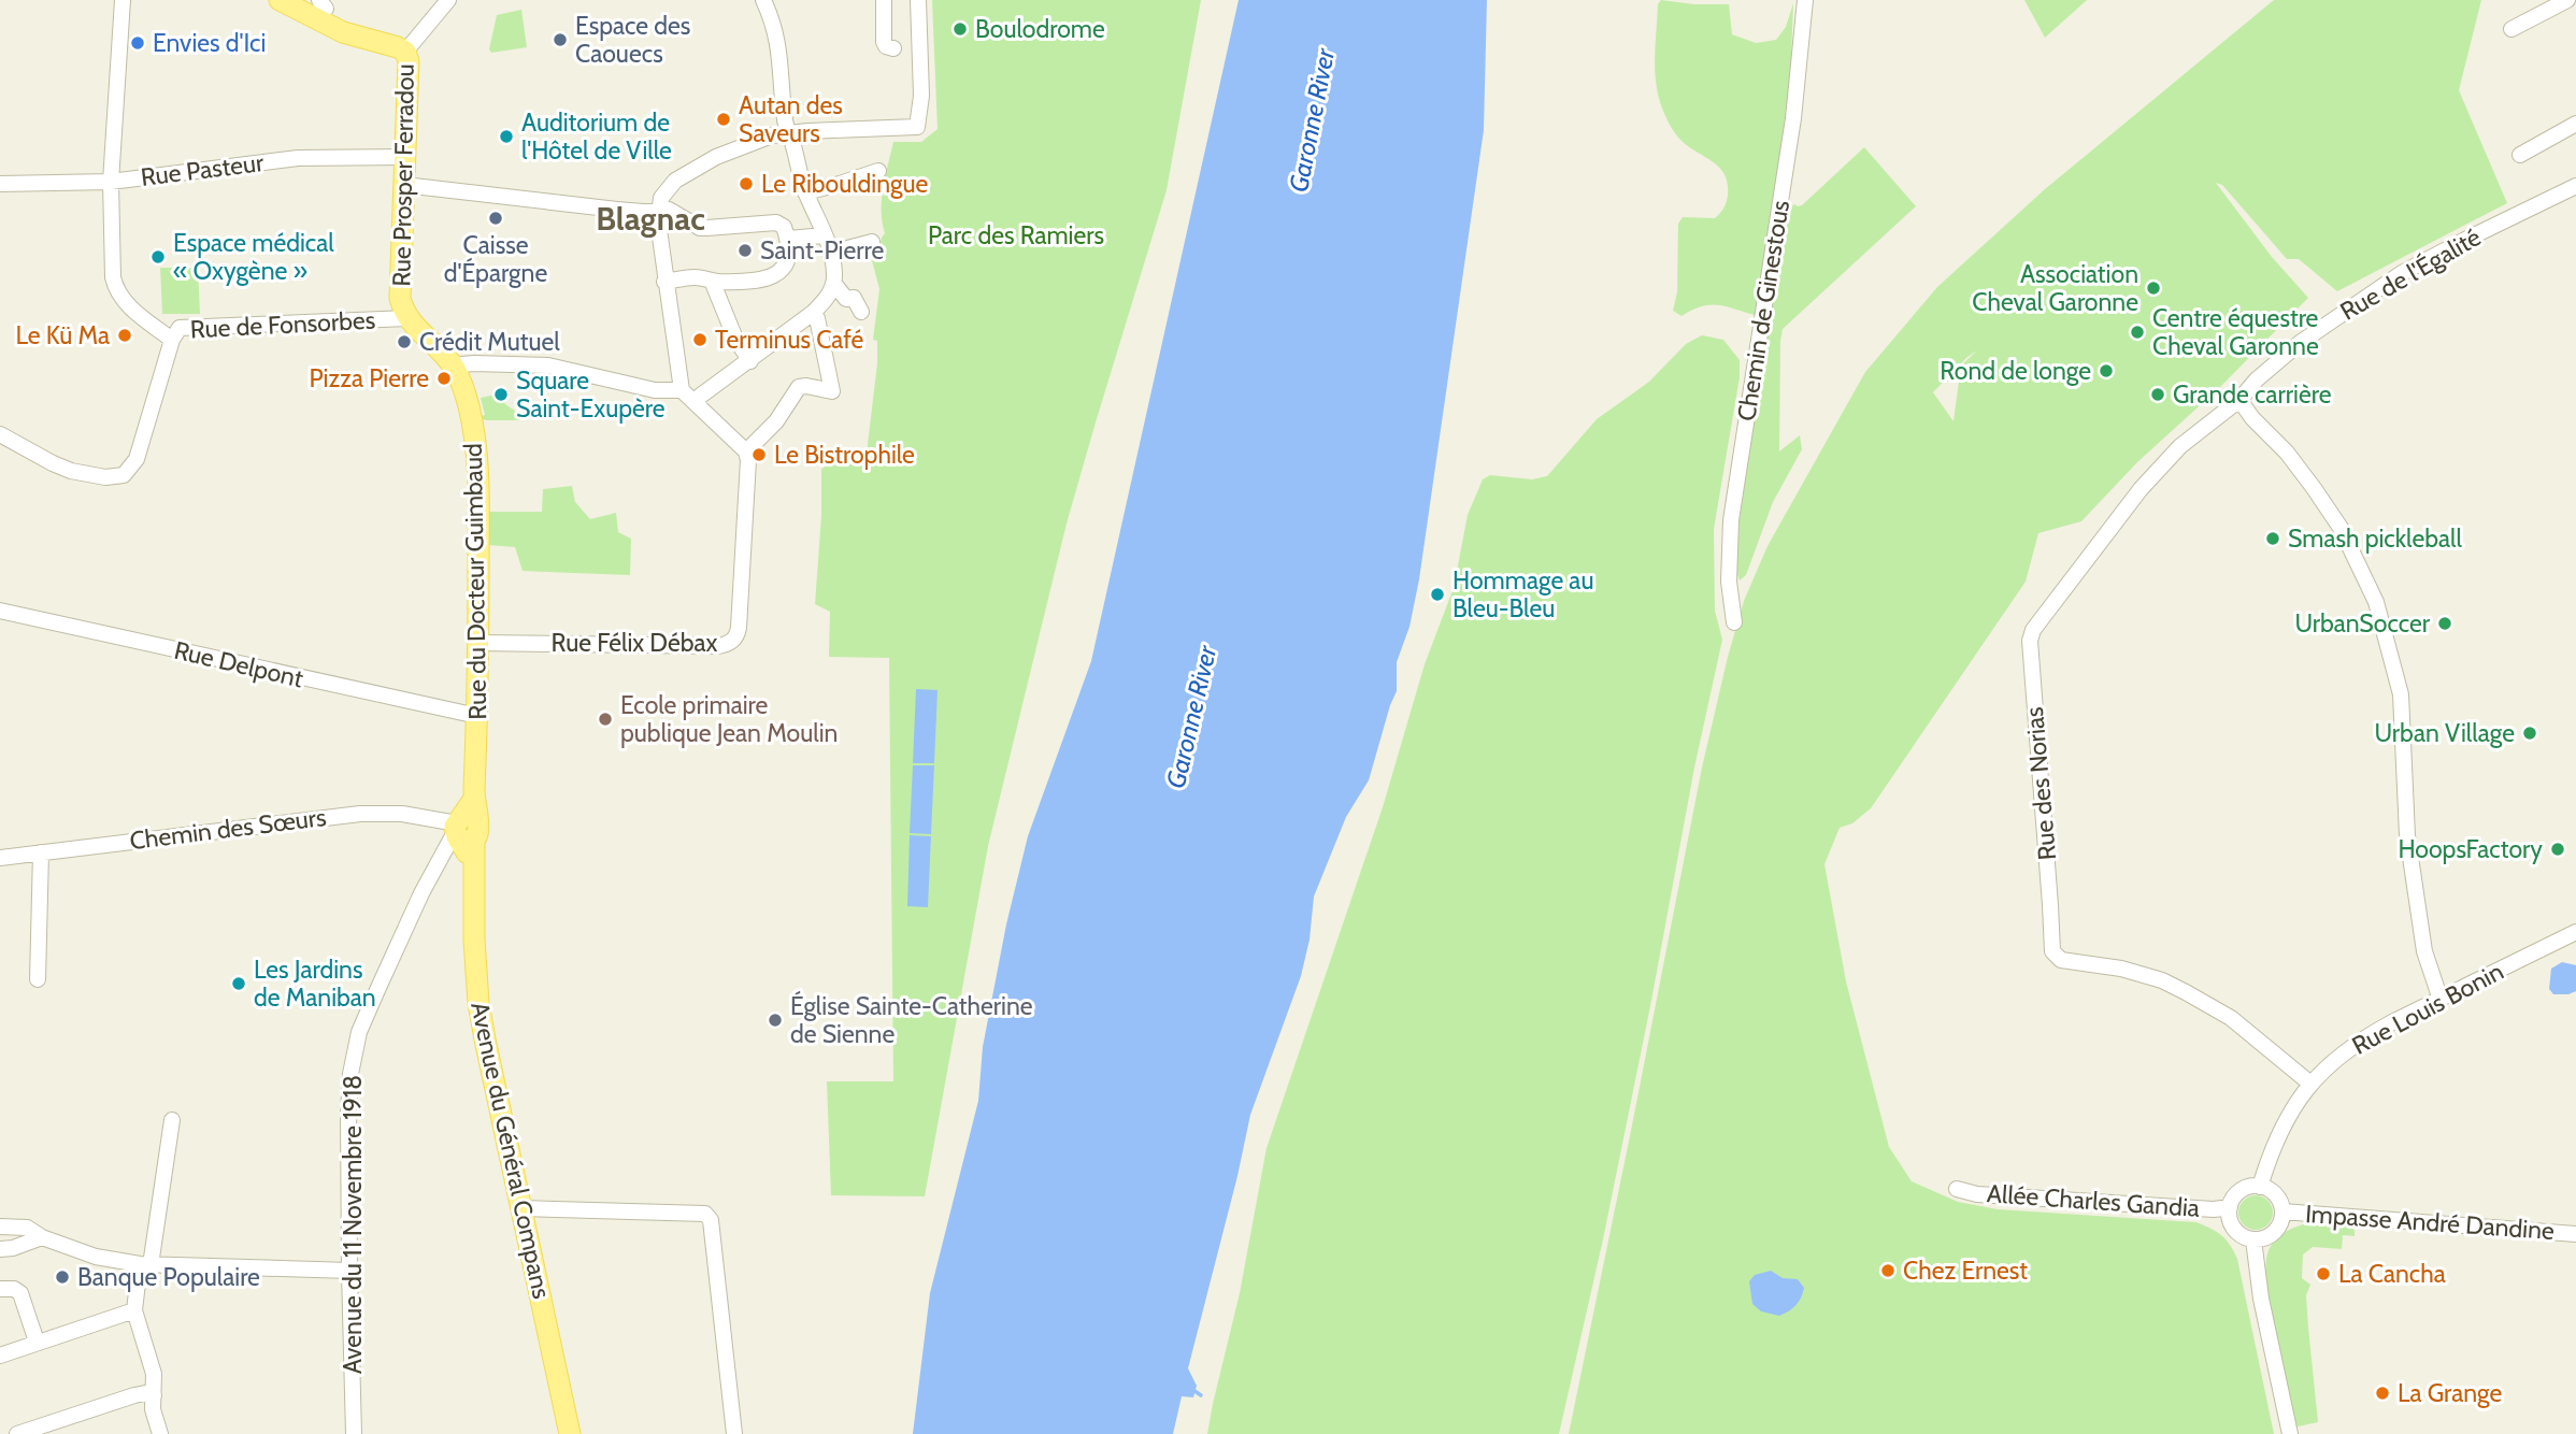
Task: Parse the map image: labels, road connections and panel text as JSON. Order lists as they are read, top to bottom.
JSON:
{
  "streets": {
    "main road": ["Rue Prosper Ferradou", "Rue du Docteur Guimbaud", "Avenue du Général Compans"],
    "street": [
      "Rue Pasteur",
      "Rue de l'Égalité",
      "Chemin de Ginestous",
      "Rue de Fonsorbes",
      "Rue Félix Débax",
      "Rue Delpont",
      "Rue des Norias",
      "Chemin des Sœurs",
      "Rue Louis Bonin",
      "Allée Charles Gandia",
      "Impasse André Dandine",
      "Avenue du 11 Novembre 1918"
    ]
  },
  "crossings": [
    ["Rue Pasteur", "Rue Prosper Ferradou"],
    ["Rue Prosper Ferradou", "Rue de Fonsorbes"],
    ["Rue Prosper Ferradou", "Rue du Docteur Guimbaud"],
    ["Rue de l'Égalité", "Rue des Norias"],
    ["Rue du Docteur Guimbaud", "Rue Félix Débax"],
    ["Rue du Docteur Guimbaud", "Rue Delpont"],
    ["Rue du Docteur Guimbaud", "Chemin des Sœurs"],
    ["Rue du Docteur Guimbaud", "Avenue du Général Compans"],
    ["Rue du Docteur Guimbaud", "Avenue du 11 Novembre 1918"],
    ["Rue des Norias", "Rue Louis Bonin"],
    ["Chemin des Sœurs", "Avenue du Général Compans"],
    ["Chemin des Sœurs", "Avenue du 11 Novembre 1918"],
    ["Rue Louis Bonin", "Allée Charles Gandia"],
    ["Rue Louis Bonin", "Impasse André Dandine"],
    ["Avenue du Général Compans", "Avenue du 11 Novembre 1918"],
    ["Allée Charles Gandia", "Impasse André Dandine"]
  ],
  "districts": ["Blagnac"],
  "water": ["Garonne River"],
  "parks": ["Parc des Ramiers"],
  "places": [
    "Boulodrome",
    "Espace des Caouecs",
    "Envies d'Ici",
    "Autan des Saveurs",
    "Auditorium de l'Hôtel de Ville",
    "Le Ribouldingue",
    "Caisse d'Épargne",
    "Saint-Pierre",
    "Espace médical « Oxygène »",
    "Association Cheval Garonne",
    "Centre équestre Cheval Garonne",
    "Le Kü Ma",
    "Terminus Café",
    "Crédit Mutuel",
    "Rond de longe",
    "Pizza Pierre",
    "Square Saint-Exupère",
    "Grande carrière",
    "Le Bistrophile",
    "Smash pickleball",
    "Hommage au Bleu-Bleu",
    "UrbanSoccer",
    "Ecole primaire publique Jean Moulin",
    "Urban Village",
    "HoopsFactory",
    "Les Jardins de Maniban",
    "Église Sainte-Catherine de Sienne",
    "Chez Ernest",
    "La Cancha",
    "Banque Populaire",
    "La Grange"
  ]
}
